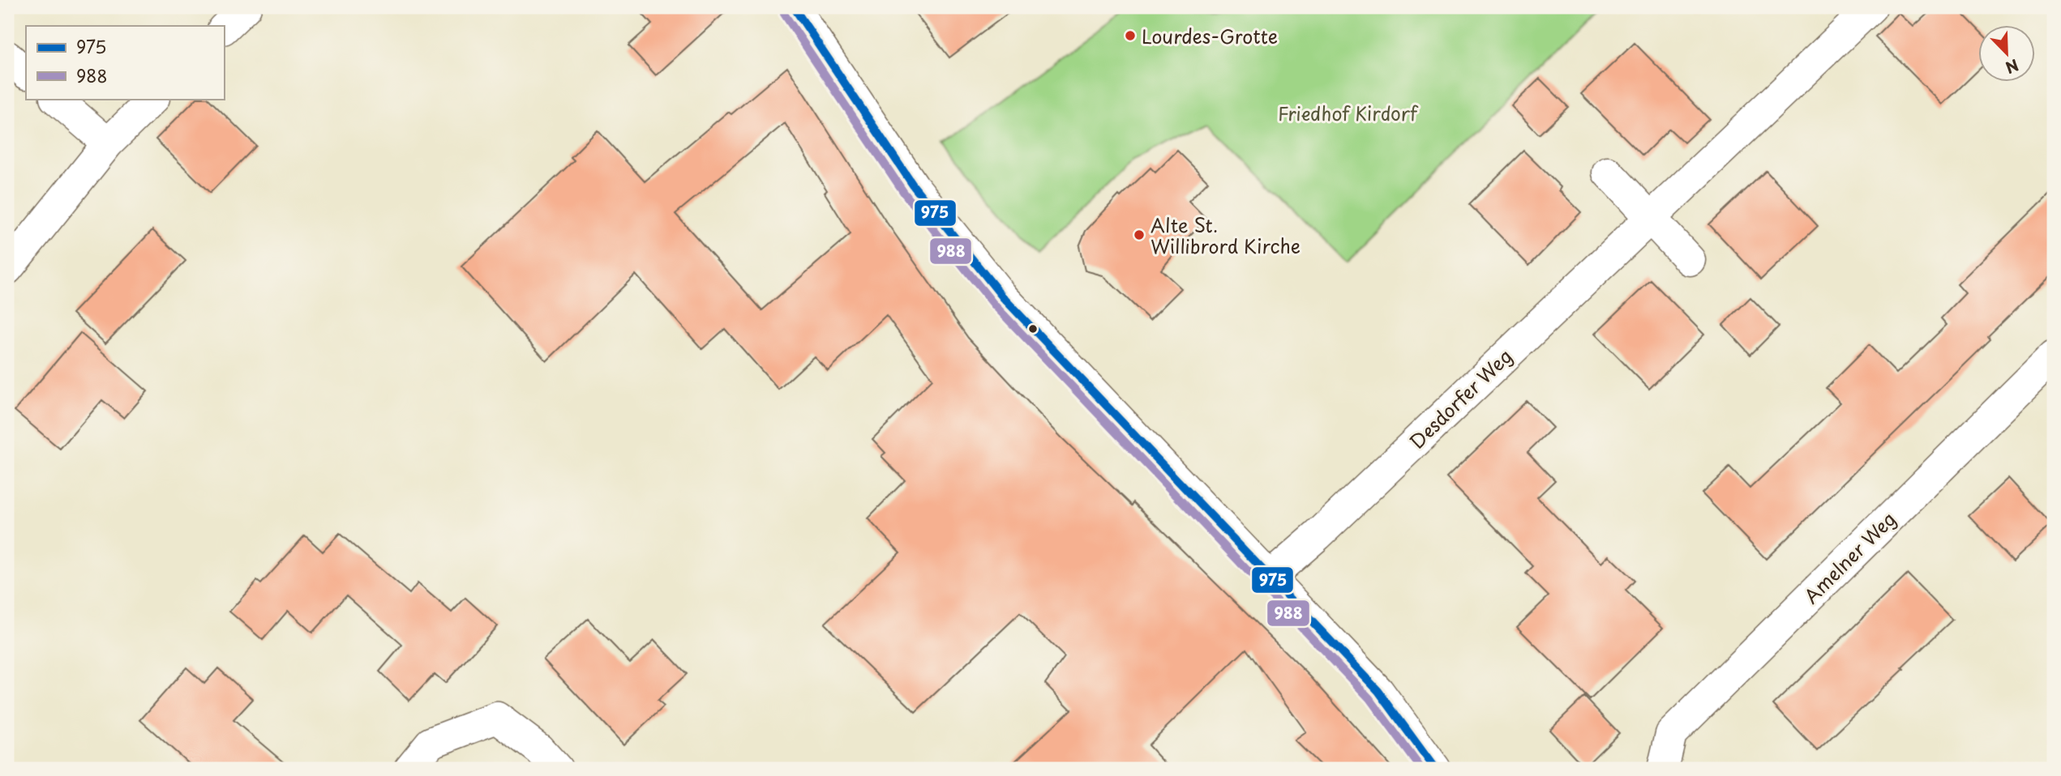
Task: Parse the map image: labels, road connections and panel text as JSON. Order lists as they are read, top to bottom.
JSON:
{
  "streets": {
    "street": ["Desdorfer Weg", "Amelner Weg"]
  },
  "parks": ["Friedhof Kirdorf"],
  "places": ["Lourdes-Grotte", "Alte St. Willibrord Kirche"],
  "lines": ["transit line 975", "transit line 988"],
  "legend": ["975", "988"],
  "north": "bottom right"
}
